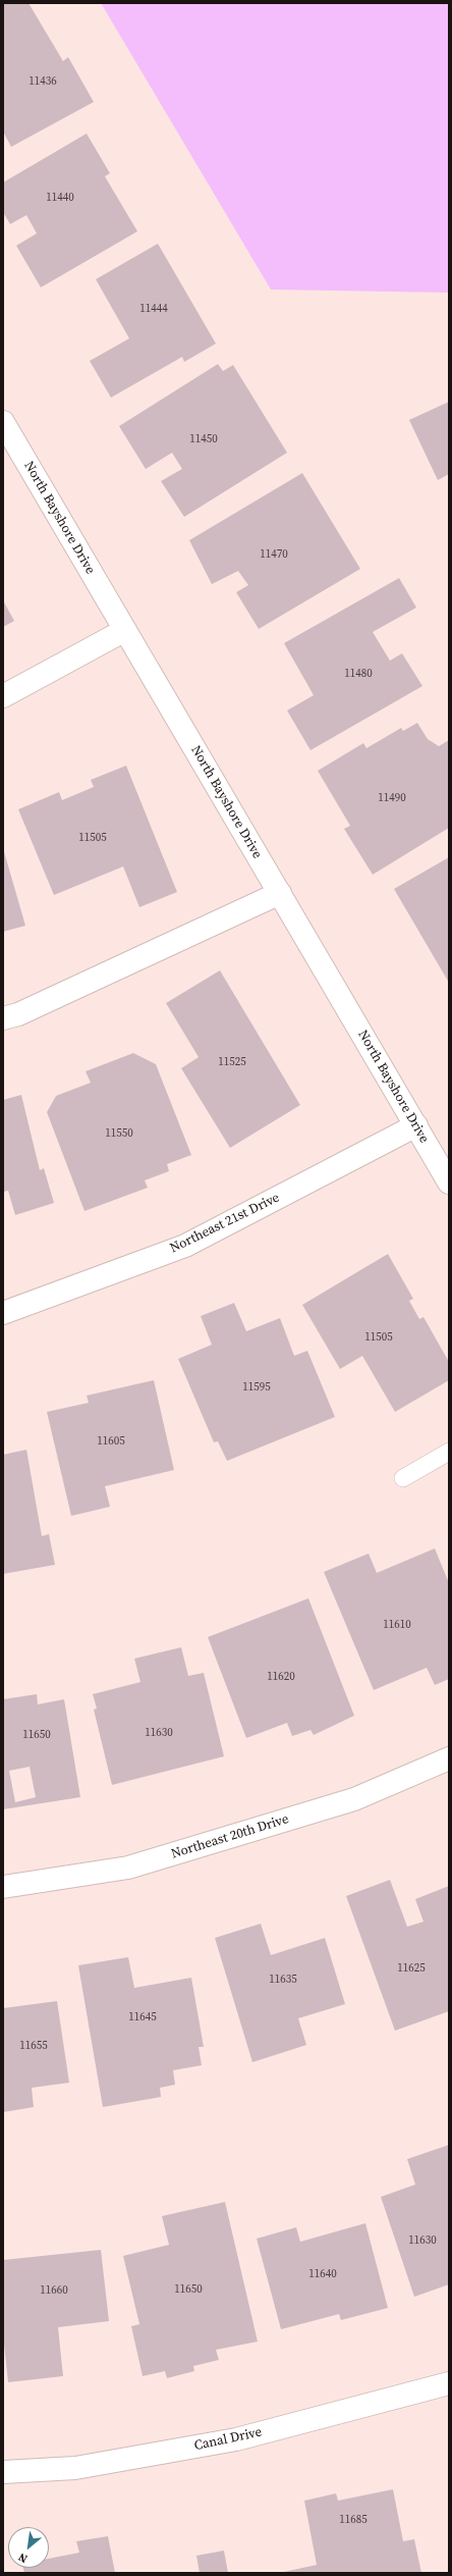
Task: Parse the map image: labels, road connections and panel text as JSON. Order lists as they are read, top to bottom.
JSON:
{
  "streets": {
    "street": [
      "North Bayshore Drive",
      "Northeast 21st Drive",
      "Northeast 20th Drive",
      "Canal Drive"
    ]
  },
  "crossings": [
    ["North Bayshore Drive", "Northeast 21st Drive"]
  ],
  "house_numbers": [
    "11436",
    "11440",
    "11444",
    "11450",
    "11470",
    "11480",
    "11490",
    "11505",
    "11525",
    "11550",
    "11505",
    "11595",
    "11605",
    "11610",
    "11620",
    "11630",
    "11650",
    "11625",
    "11635",
    "11645",
    "11655",
    "11630",
    "11640",
    "11650",
    "11660",
    "11685"
  ],
  "north": "bottom left"
}
